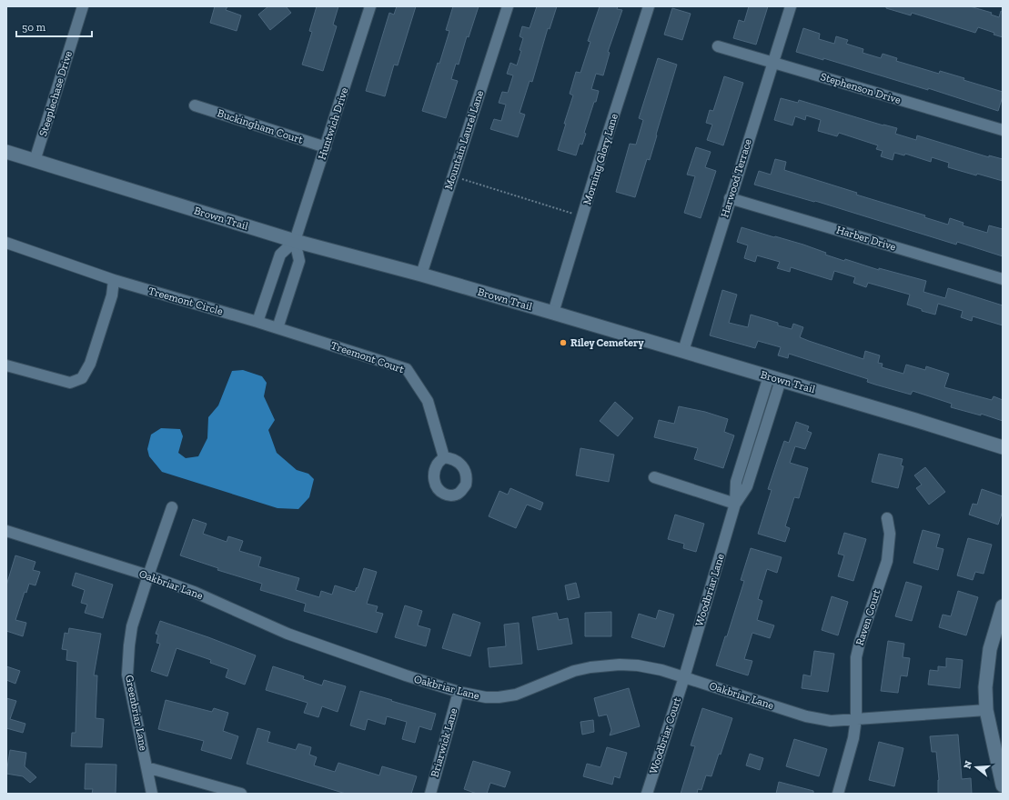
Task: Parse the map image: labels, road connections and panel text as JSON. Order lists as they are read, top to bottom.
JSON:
{
  "streets": {
    "street": [
      "Stephenson Drive",
      "Steeplechase Drive",
      "Huntwich Drive",
      "Buckingham Court",
      "Mountain Laurel Lane",
      "Morning Glory Lane",
      "Harwood Terrace",
      "Brown Trail",
      "Harber Drive",
      "Treemont Circle",
      "Treemont Court",
      "Oakbriar Lane",
      "Woodbriar Lane",
      "Raven Court",
      "Greenbriar Lane",
      "Woodbriar Court",
      "Briarwick Lane"
    ]
  },
  "crossings": [
    ["Stephenson Drive", "Harwood Terrace"],
    ["Steeplechase Drive", "Brown Trail"],
    ["Huntwich Drive", "Buckingham Court"],
    ["Huntwich Drive", "Brown Trail"],
    ["Mountain Laurel Lane", "Brown Trail"],
    ["Morning Glory Lane", "Brown Trail"],
    ["Harwood Terrace", "Brown Trail"],
    ["Harwood Terrace", "Harber Drive"],
    ["Brown Trail", "Woodbriar Lane"],
    ["Treemont Circle", "Treemont Court"],
    ["Oakbriar Lane", "Woodbriar Lane"],
    ["Oakbriar Lane", "Raven Court"],
    ["Oakbriar Lane", "Greenbriar Lane"],
    ["Oakbriar Lane", "Woodbriar Court"],
    ["Oakbriar Lane", "Briarwick Lane"],
    ["Woodbriar Lane", "Woodbriar Court"]
  ],
  "places": ["Riley Cemetery"],
  "scale_bar": "50 m",
  "north": "left"
}
